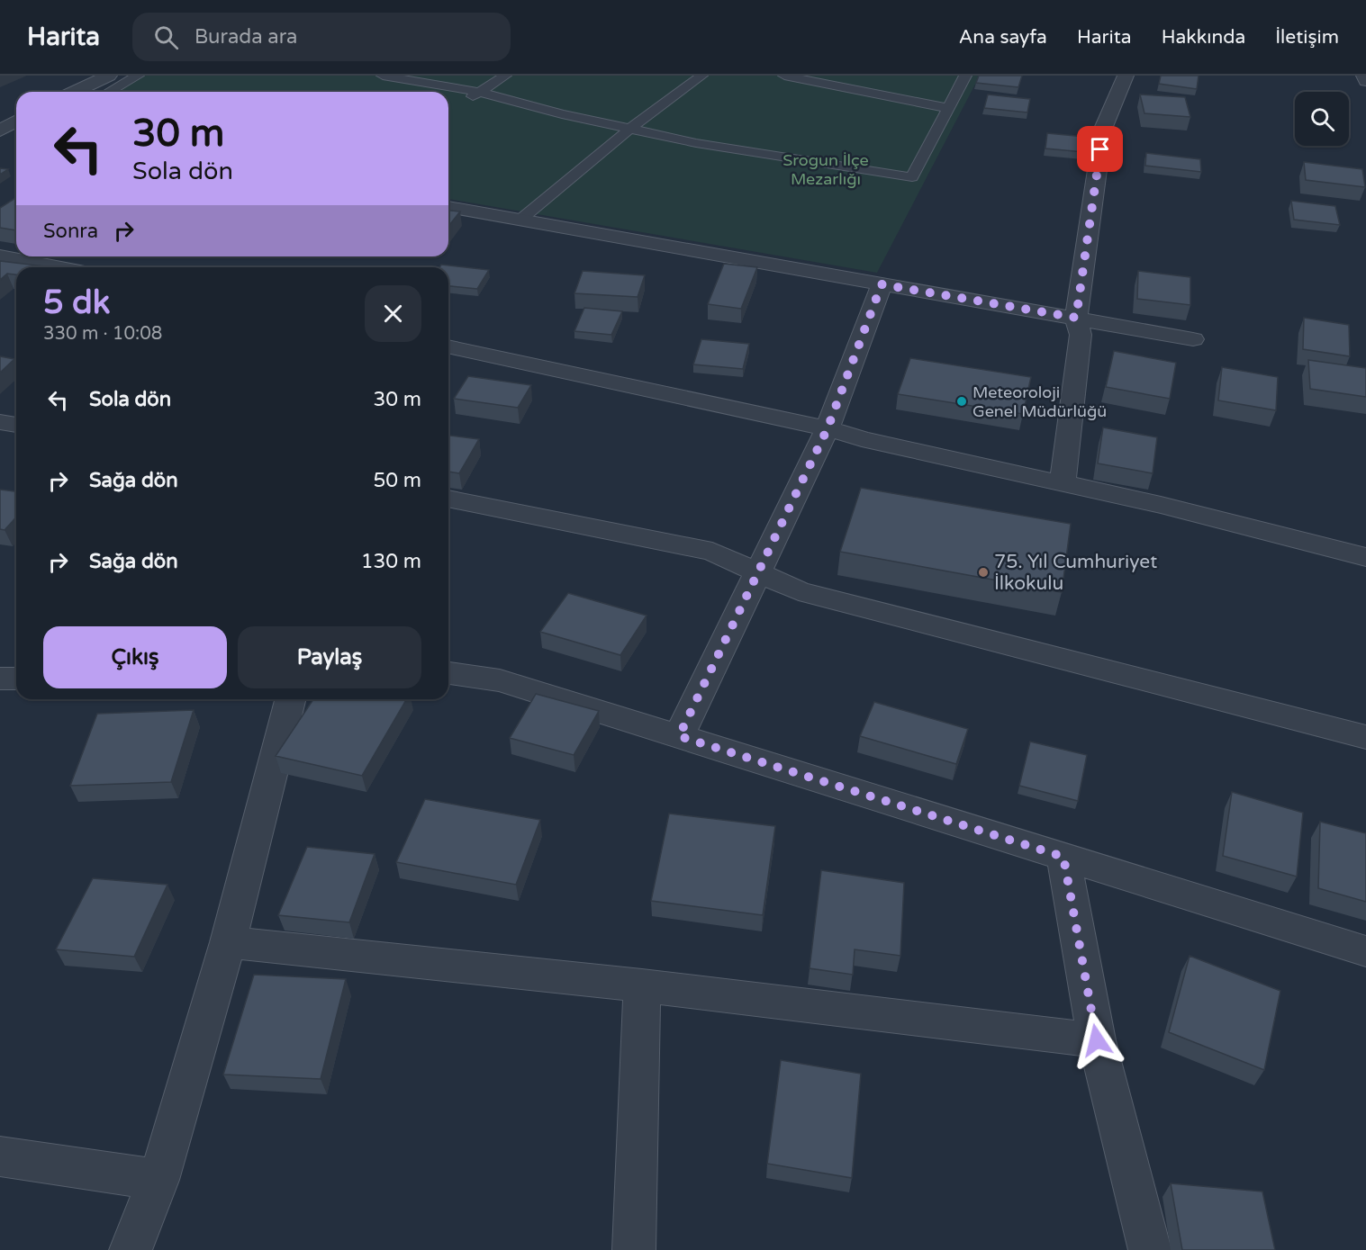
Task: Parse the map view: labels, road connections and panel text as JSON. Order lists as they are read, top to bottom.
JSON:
{
  "parks": ["Srogun İlçe Mezarlığı"],
  "places": ["Meteoroloji Genel Müdürlüğü", "75. Yıl Cumhuriyet İlkokulu"],
  "page": {
    "header": "Harita",
    "search": "Burada ara",
    "nav": [
      "Ana sayfa",
      "Harita",
      "Hakkında",
      "İletişim"
    ],
    "turn": ["30 m", "Sola dön"],
    "then": "Sonra",
    "heading": ["5 dk", "330 m · 10:08"],
    "list": [
      {
        "name": "Sola dön",
        "value": "30 m"
      },
      {
        "name": "Sağa dön",
        "value": "50 m"
      },
      {
        "name": "Sağa dön",
        "value": "130 m"
      }
    ],
    "buttons": ["Çıkış", "Paylaş"]
  }
}
